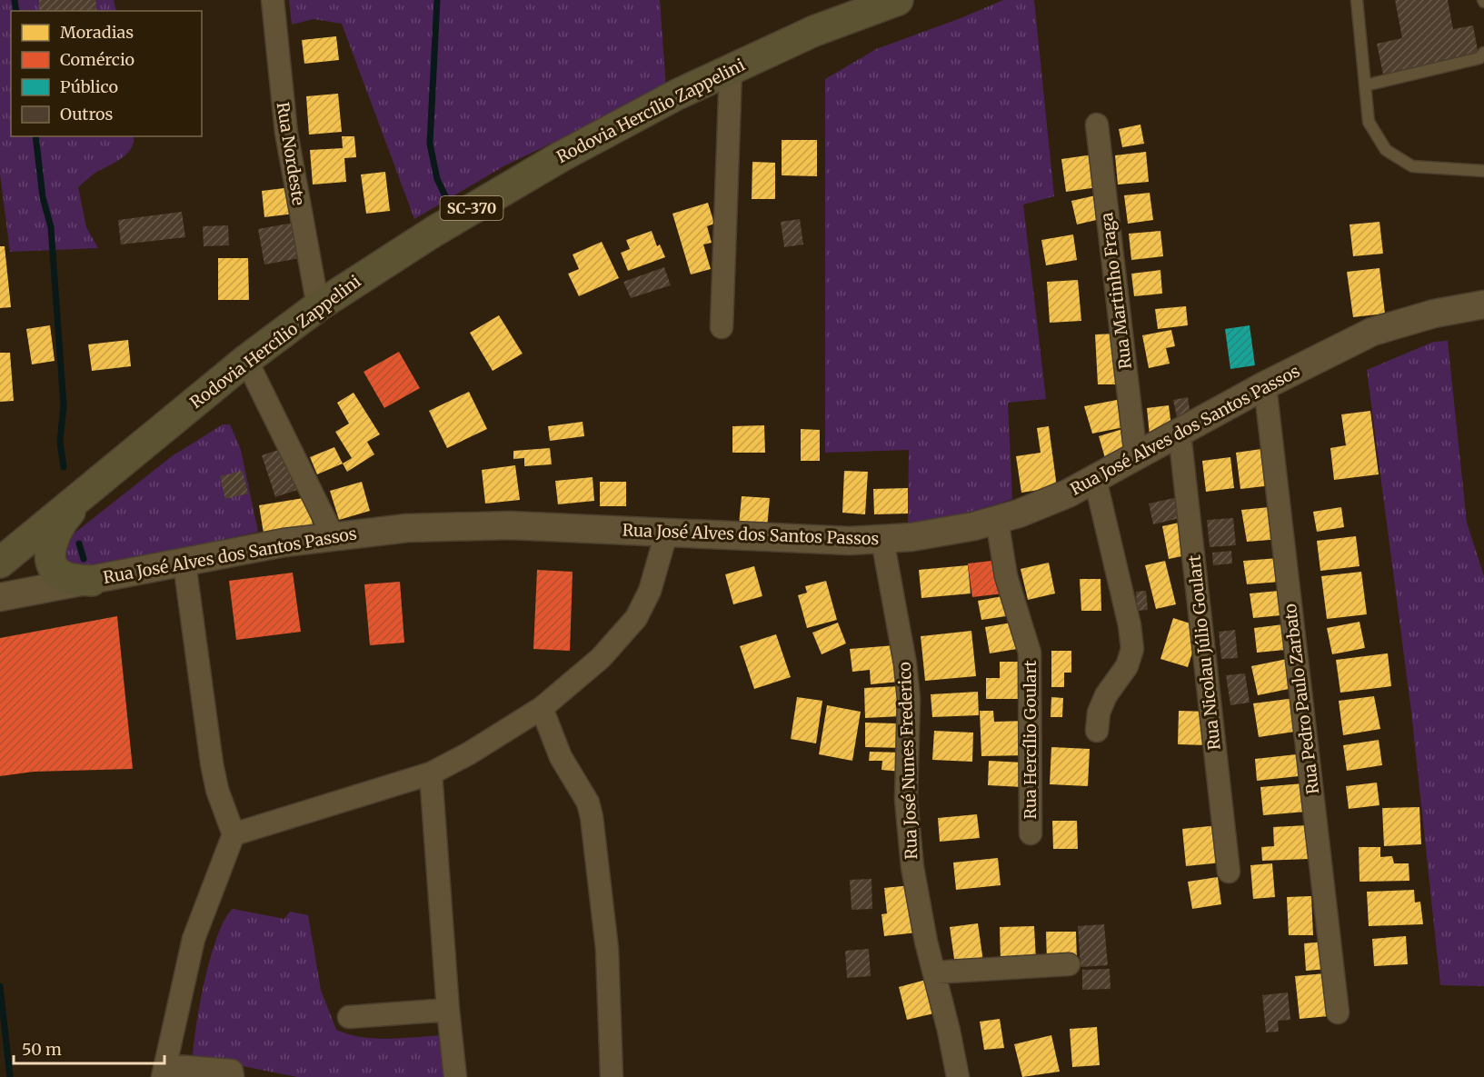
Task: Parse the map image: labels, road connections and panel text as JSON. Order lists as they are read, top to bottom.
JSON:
{
  "streets": {
    "main road": ["Rodovia Hercílio Zappelini", "SC-370"],
    "street": [
      "Rua Nordeste",
      "Rua Martinho Fraga",
      "Rua José Alves dos Santos Passos",
      "Rua Nicolau Júlio Goulart",
      "Rua Pedro Paulo Zarbato",
      "Rua Hercílio Goulart",
      "Rua José Nunes Frederico"
    ]
  },
  "crossings": [
    ["Rodovia Hercílio Zappelini", "Rua Nordeste"],
    ["Rua Martinho Fraga", "Rua José Alves dos Santos Passos"],
    ["Rua José Alves dos Santos Passos", "Rua Nicolau Júlio Goulart"],
    ["Rua José Alves dos Santos Passos", "Rua Pedro Paulo Zarbato"],
    ["Rua José Alves dos Santos Passos", "Rua Hercílio Goulart"],
    ["Rua José Alves dos Santos Passos", "Rua José Nunes Frederico"]
  ],
  "legend": [
    "Moradias",
    "Comércio",
    "Público",
    "Outros"
  ],
  "scale_bar": "50 m"
}
